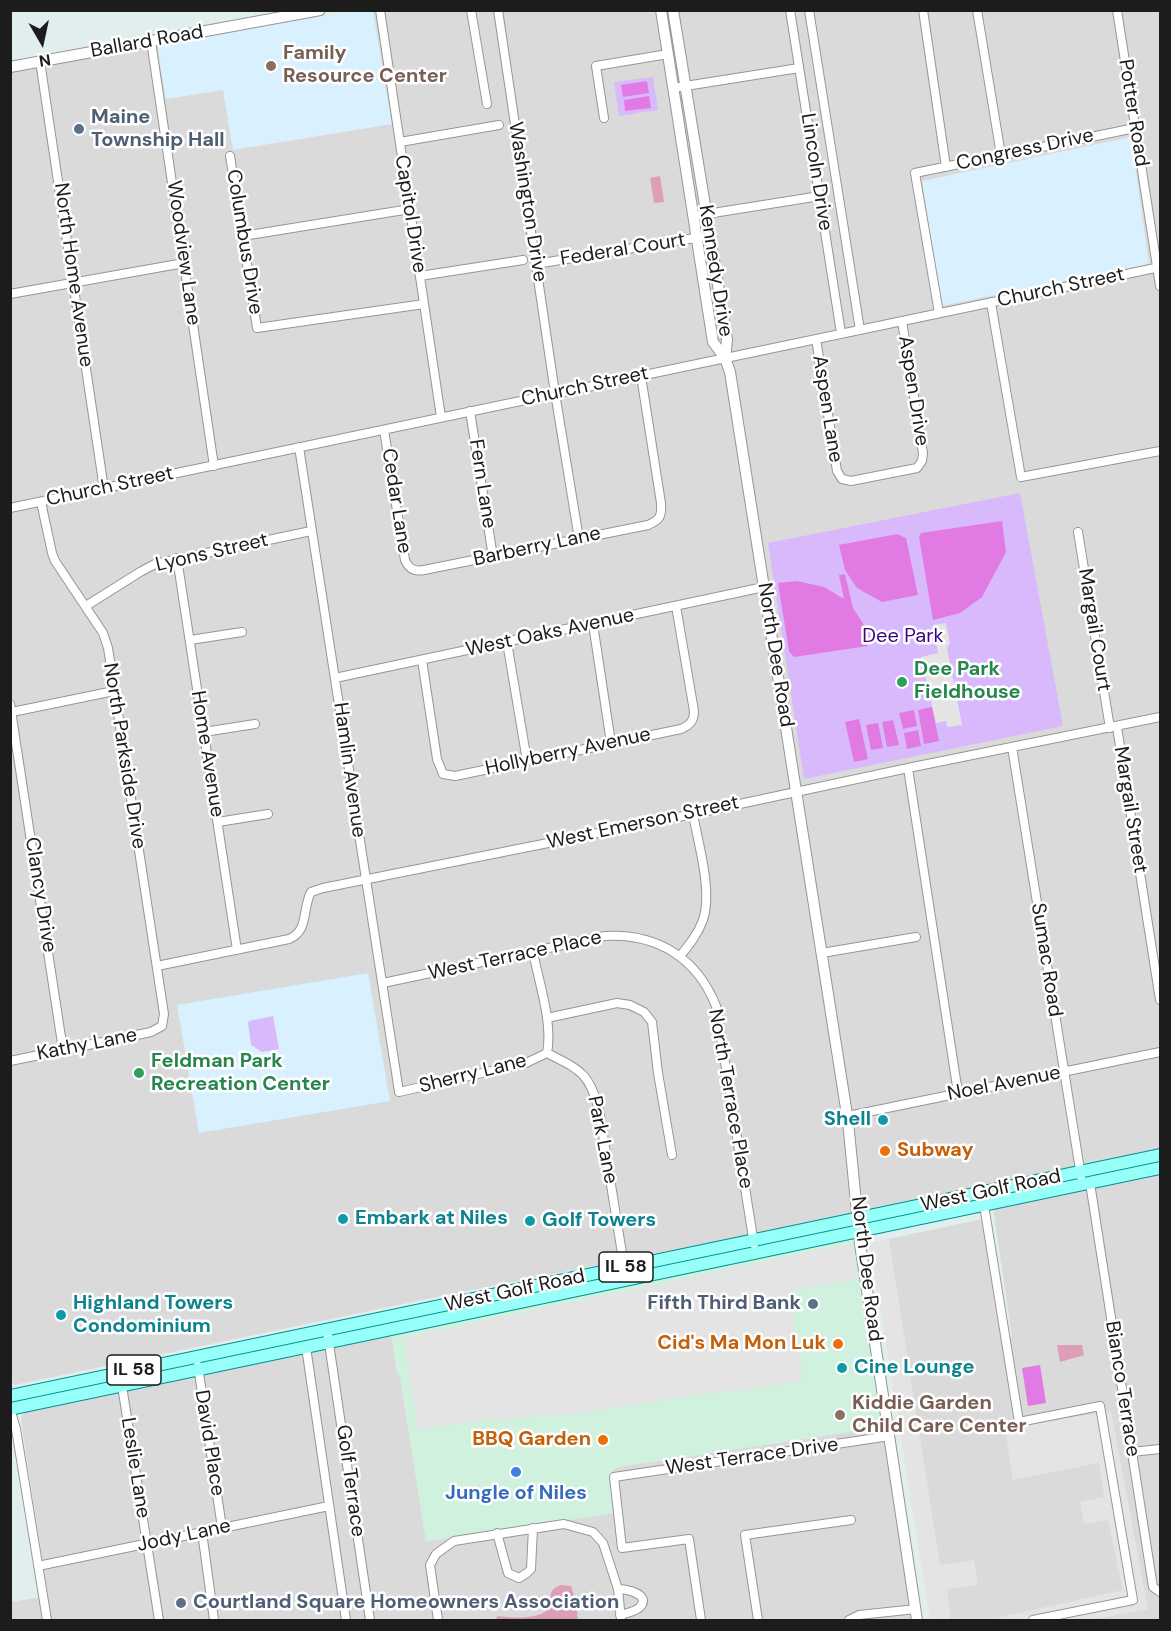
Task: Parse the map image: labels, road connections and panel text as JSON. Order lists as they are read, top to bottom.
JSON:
{
  "streets": {
    "main road": ["West Golf Road", "IL 58"],
    "street": [
      "Ballard Road",
      "Potter Road",
      "Congress Drive",
      "Lincoln Drive",
      "Washington Drive",
      "Capitol Drive",
      "Columbus Drive",
      "Federal Court",
      "Woodview Lane",
      "Kennedy Drive",
      "North Home Avenue",
      "Church Street",
      "Aspen Drive",
      "Aspen Lane",
      "Fern Lane",
      "Cedar Lane",
      "Barberry Lane",
      "Lyons Street",
      "Margail Court",
      "West Oaks Avenue",
      "North Dee Road",
      "Hollyberry Avenue",
      "Home Avenue",
      "North Parkside Drive",
      "Hamlin Avenue",
      "Margail Street",
      "West Emerson Street",
      "Clancy Drive",
      "West Terrace Place",
      "Sumac Road",
      "Kathy Lane",
      "Sherry Lane",
      "Noel Avenue",
      "North Terrace Place",
      "Park Lane",
      "Bianco Terrace",
      "David Place",
      "West Terrace Drive",
      "Leslie Lane",
      "Golf Terrace",
      "Jody Lane"
    ]
  },
  "crossings": [
    ["Ballard Road", "Woodview Lane"],
    ["Ballard Road", "North Home Avenue"],
    ["Potter Road", "Congress Drive"],
    ["Potter Road", "Church Street"],
    ["Congress Drive", "Church Street"],
    ["Lincoln Drive", "Church Street"],
    ["Washington Drive", "Federal Court"],
    ["Washington Drive", "Church Street"],
    ["Washington Drive", "Barberry Lane"],
    ["Capitol Drive", "Columbus Drive"],
    ["Capitol Drive", "Church Street"],
    ["Federal Court", "Kennedy Drive"],
    ["Woodview Lane", "Church Street"],
    ["Kennedy Drive", "Church Street"],
    ["Kennedy Drive", "North Dee Road"],
    ["North Home Avenue", "Church Street"],
    ["Church Street", "Aspen Drive"],
    ["Church Street", "Aspen Lane"],
    ["Church Street", "Fern Lane"],
    ["Church Street", "Cedar Lane"],
    ["Church Street", "Barberry Lane"],
    ["Church Street", "North Dee Road"],
    ["Church Street", "North Parkside Drive"],
    ["Church Street", "Hamlin Avenue"],
    ["Aspen Drive", "Aspen Lane"],
    ["Fern Lane", "Barberry Lane"],
    ["Cedar Lane", "Barberry Lane"],
    ["Lyons Street", "Home Avenue"],
    ["Lyons Street", "North Parkside Drive"],
    ["Lyons Street", "Hamlin Avenue"],
    ["Margail Court", "Margail Street"],
    ["Margail Court", "West Emerson Street"],
    ["West Oaks Avenue", "North Dee Road"],
    ["West Oaks Avenue", "Hollyberry Avenue"],
    ["West Oaks Avenue", "Hamlin Avenue"],
    ["North Dee Road", "West Emerson Street"],
    ["North Dee Road", "Noel Avenue"],
    ["North Dee Road", "West Golf Road"],
    ["North Dee Road", "West Terrace Drive"],
    ["Home Avenue", "West Emerson Street"],
    ["North Parkside Drive", "West Emerson Street"],
    ["North Parkside Drive", "Kathy Lane"],
    ["Hamlin Avenue", "West Emerson Street"],
    ["Hamlin Avenue", "West Terrace Place"],
    ["Hamlin Avenue", "Sherry Lane"],
    ["Margail Street", "West Emerson Street"],
    ["West Emerson Street", "Sumac Road"],
    ["Clancy Drive", "Kathy Lane"],
    ["West Terrace Place", "North Terrace Place"],
    ["Sumac Road", "Noel Avenue"],
    ["Sumac Road", "West Golf Road"],
    ["Sumac Road", "Bianco Terrace"],
    ["Sherry Lane", "Park Lane"],
    ["North Terrace Place", "West Golf Road"],
    ["Park Lane", "West Golf Road"],
    ["West Golf Road", "Bianco Terrace"],
    ["West Golf Road", "David Place"],
    ["West Golf Road", "Leslie Lane"],
    ["West Golf Road", "Golf Terrace"],
    ["David Place", "Jody Lane"],
    ["Leslie Lane", "Jody Lane"]
  ],
  "parks": ["Dee Park"],
  "places": [
    "Family Resource Center",
    "Maine Township Hall",
    "Dee Park Fieldhouse",
    "Feldman Park Recreation Center",
    "Shell",
    "Subway",
    "Embark at Niles",
    "Golf Towers",
    "Fifth Third Bank",
    "Highland Towers Condominium",
    "Cid's Ma Mon Luk",
    "Cine Lounge",
    "Kiddie Garden Child Care Center",
    "BBQ Garden",
    "Jungle of Niles",
    "Courtland Square Homeowners Association"
  ],
  "north": "bottom"
}
